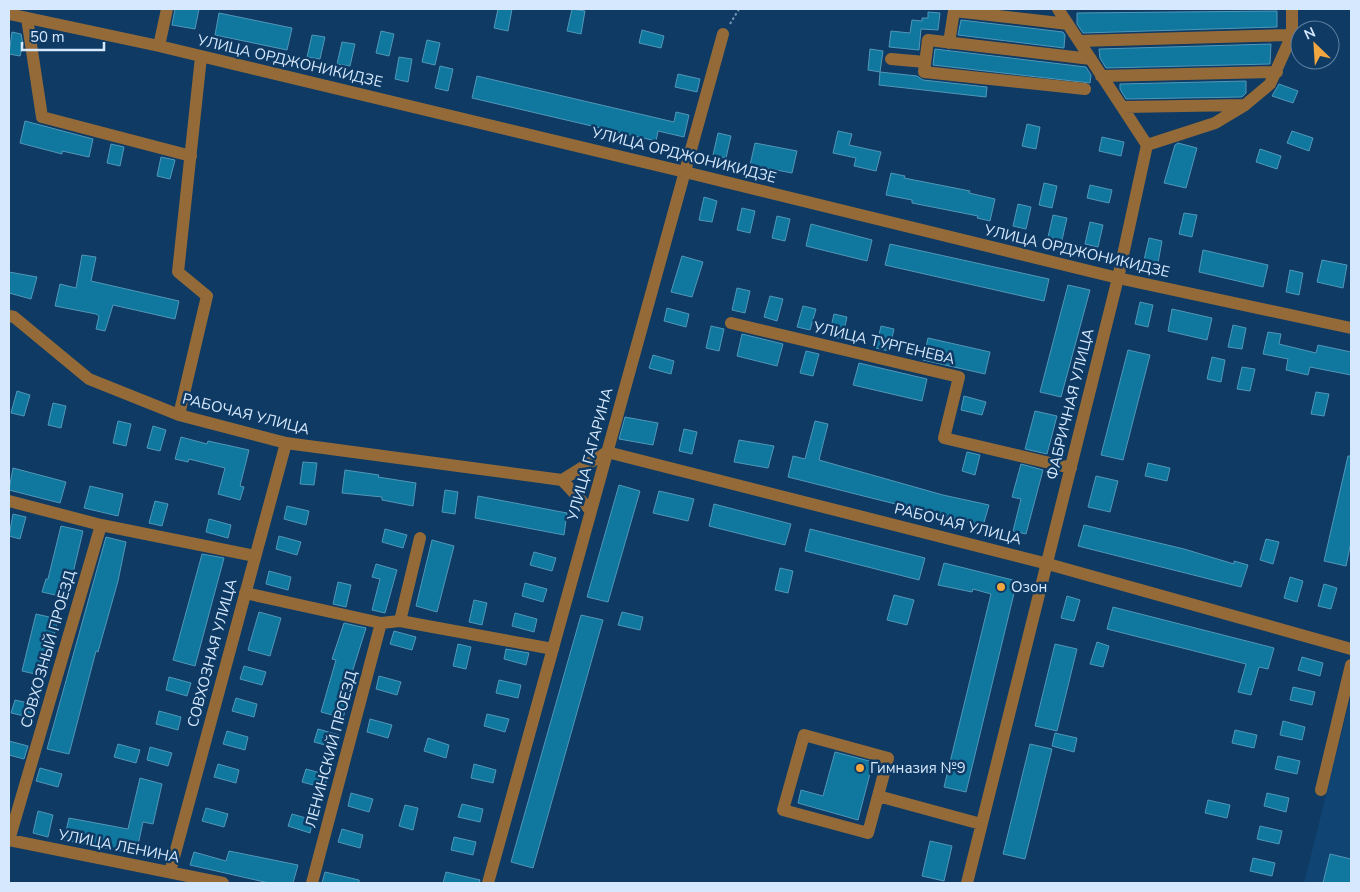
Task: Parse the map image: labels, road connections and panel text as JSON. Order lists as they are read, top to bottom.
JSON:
{
  "streets": {
    "street": [
      "УЛИЦА ОРДЖОНИКИДЗЕ",
      "УЛИЦА ТУРГЕНЕВА",
      "ФАБРИЧНАЯ УЛИЦА",
      "РАБОЧАЯ УЛИЦА",
      "УЛИЦА ГАГАРИНА",
      "СОВХОЗНЫЙ ПРОЕЗД",
      "СОВХОЗНАЯ УЛИЦА",
      "ЛЕНИНСКИЙ ПРОЕЗД",
      "УЛИЦА ЛЕНИНА"
    ]
  },
  "crossings": [
    ["УЛИЦА ОРДЖОНИКИДЗЕ", "ФАБРИЧНАЯ УЛИЦА"],
    ["УЛИЦА ОРДЖОНИКИДЗЕ", "УЛИЦА ГАГАРИНА"],
    ["УЛИЦА ТУРГЕНЕВА", "ФАБРИЧНАЯ УЛИЦА"],
    ["ФАБРИЧНАЯ УЛИЦА", "РАБОЧАЯ УЛИЦА"],
    ["РАБОЧАЯ УЛИЦА", "УЛИЦА ГАГАРИНА"],
    ["РАБОЧАЯ УЛИЦА", "СОВХОЗНАЯ УЛИЦА"],
    ["СОВХОЗНЫЙ ПРОЕЗД", "УЛИЦА ЛЕНИНА"],
    ["СОВХОЗНАЯ УЛИЦА", "УЛИЦА ЛЕНИНА"]
  ],
  "places": ["Озон", "Гимназия №9"],
  "scale_bar": "50 m",
  "north": "top left"
}
